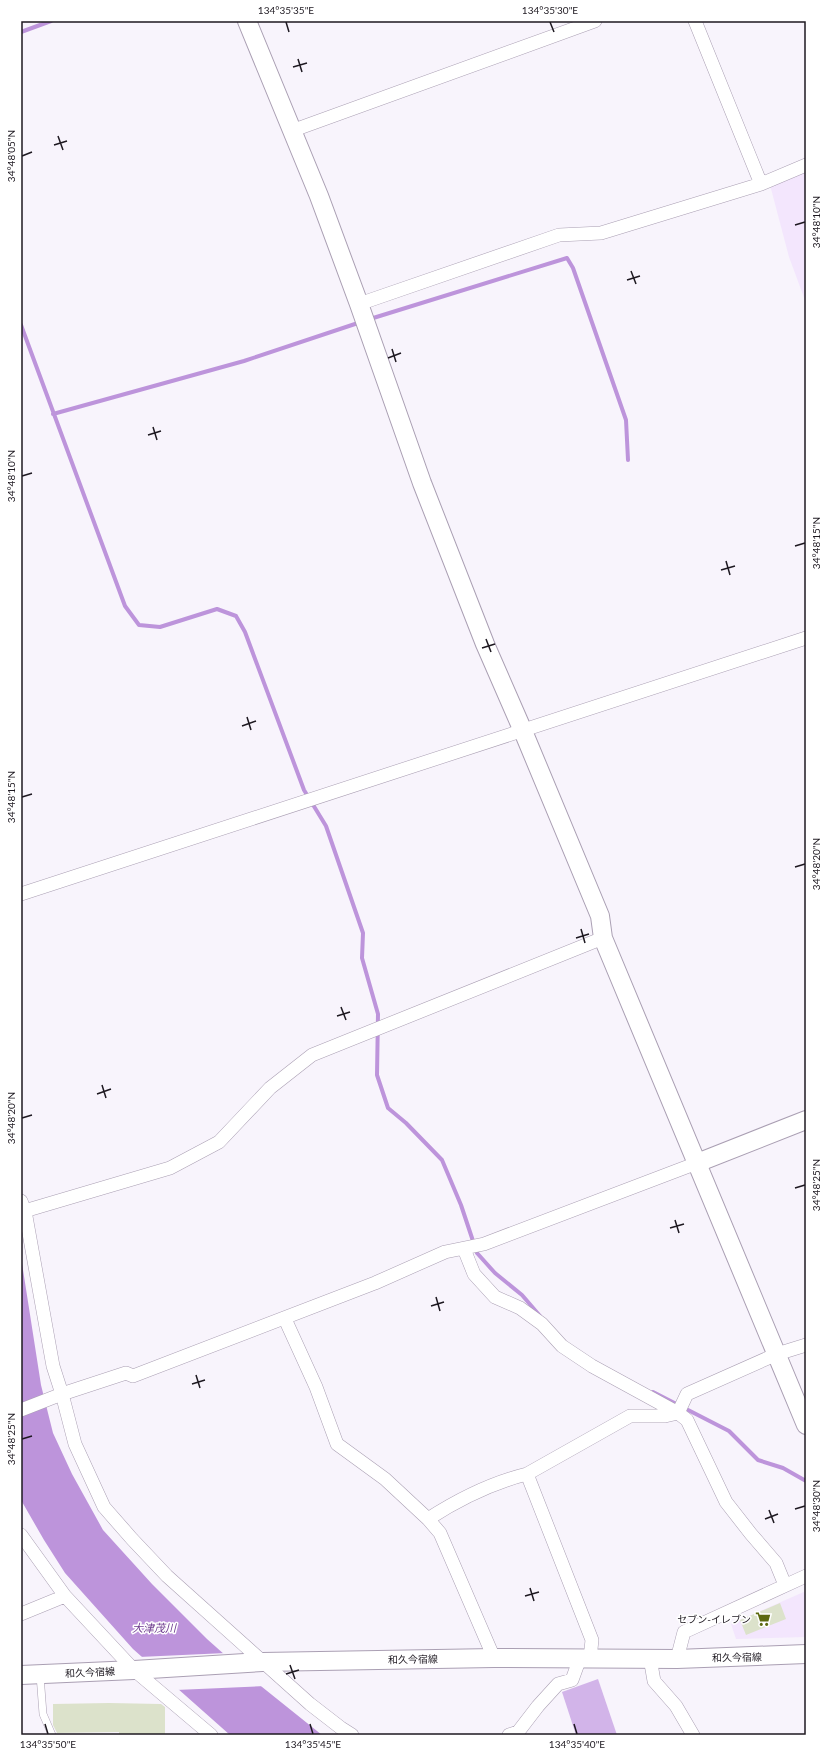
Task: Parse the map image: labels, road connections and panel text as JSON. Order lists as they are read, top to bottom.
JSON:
{
  "streets": {
    "street": ["和久今宿線"]
  },
  "water": ["大津茂川"],
  "places": {
    "supermarket": ["セブン-イレブン"]
  },
  "coordinates": [
    "134°35'35\"E",
    "134°35'30\"E",
    "34°48'05\"N",
    "34°48'10\"N",
    "34°48'15\"N",
    "34°48'20\"N",
    "34°48'25\"N",
    "34°48'30\"N",
    "134°35'50\"E",
    "134°35'45\"E",
    "134°35'40\"E"
  ]
}
